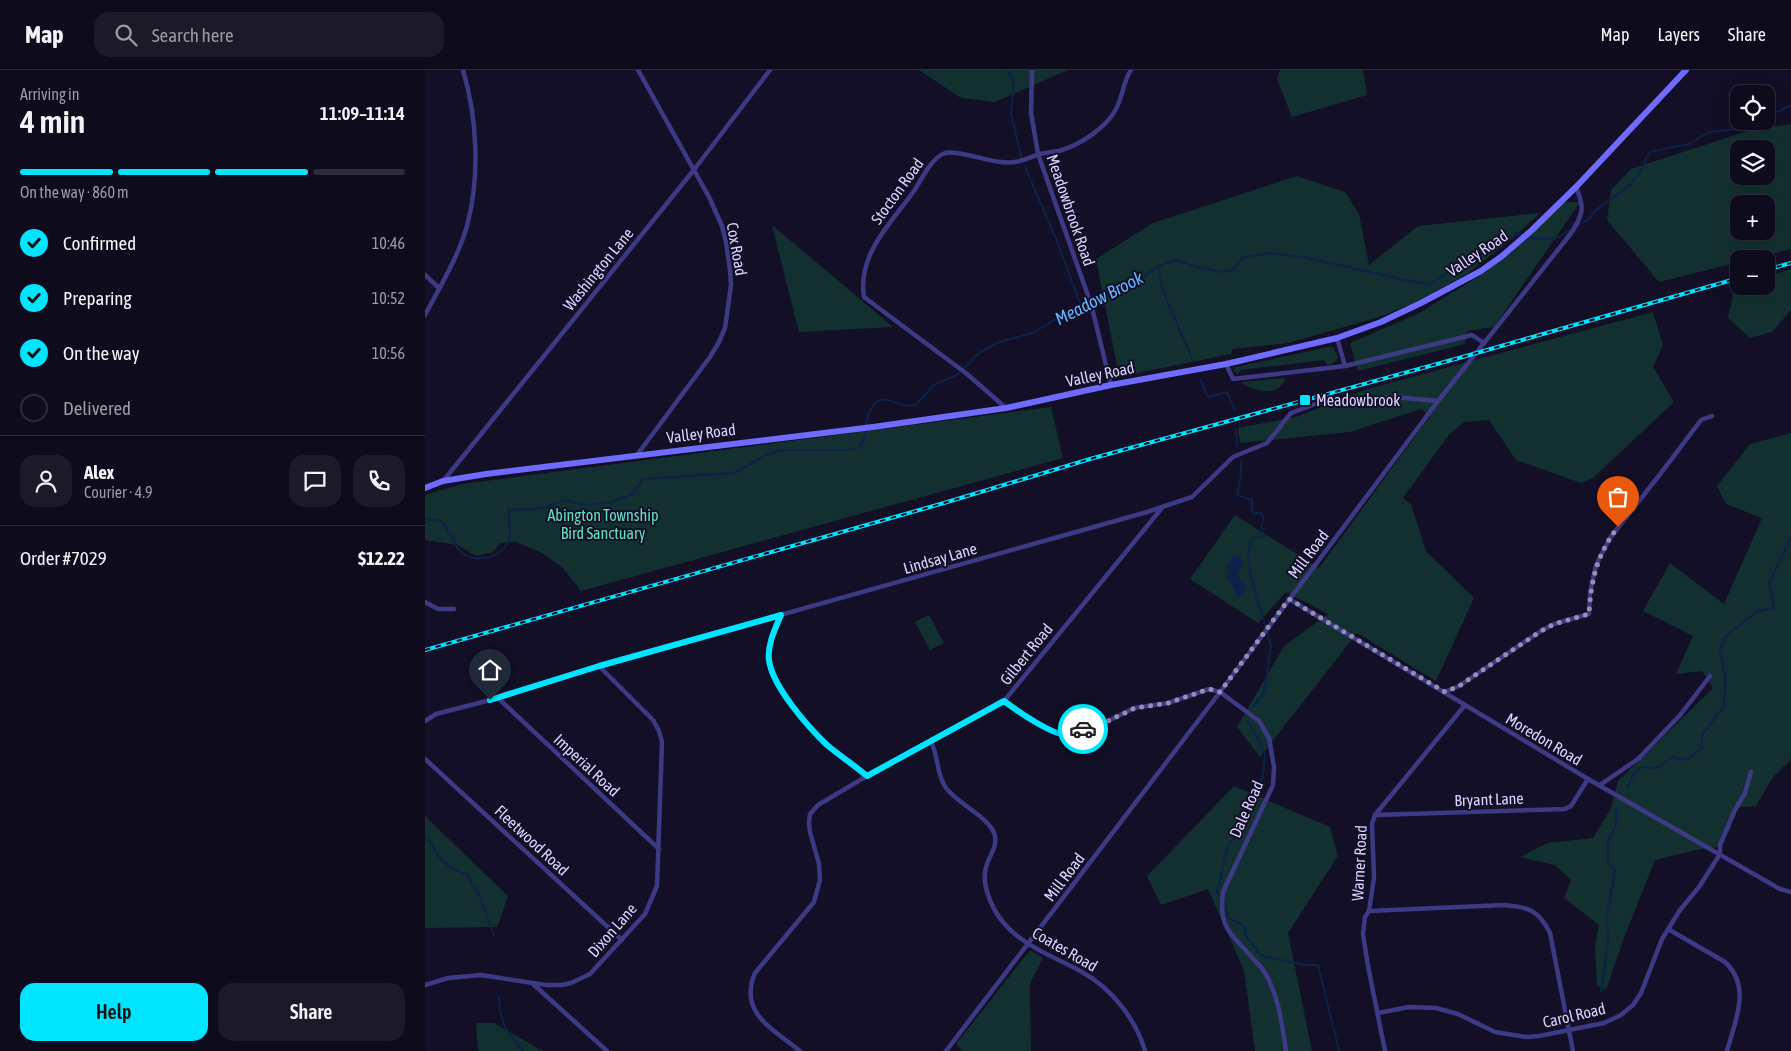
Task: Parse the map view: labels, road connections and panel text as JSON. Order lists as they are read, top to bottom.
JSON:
{
  "streets": {
    "main road": ["Valley Road"],
    "street": [
      "Stocton Road",
      "Meadowbrook Road",
      "Cox Road",
      "Washington Lane",
      "Mill Road",
      "Lindsay Lane",
      "Gilbert Road",
      "Moredon Road",
      "Imperial Road",
      "Bryant Lane",
      "Dale Road",
      "Fleetwood Road",
      "Warner Road",
      "Dixon Lane",
      "Coates Road",
      "Carol Road"
    ]
  },
  "crossings": [
    ["Stocton Road", "Meadowbrook Road"],
    ["Stocton Road", "Valley Road"],
    ["Meadowbrook Road", "Valley Road"],
    ["Cox Road", "Valley Road"],
    ["Cox Road", "Washington Lane"],
    ["Valley Road", "Washington Lane"],
    ["Valley Road", "Mill Road"],
    ["Mill Road", "Lindsay Lane"],
    ["Mill Road", "Moredon Road"],
    ["Mill Road", "Dale Road"],
    ["Mill Road", "Coates Road"],
    ["Lindsay Lane", "Gilbert Road"],
    ["Lindsay Lane", "Imperial Road"],
    ["Lindsay Lane", "Dixon Lane"],
    ["Gilbert Road", "Coates Road"],
    ["Moredon Road", "Bryant Lane"],
    ["Moredon Road", "Warner Road"],
    ["Moredon Road", "Carol Road"],
    ["Imperial Road", "Dixon Lane"],
    ["Bryant Lane", "Warner Road"],
    ["Fleetwood Road", "Dixon Lane"],
    ["Warner Road", "Carol Road"]
  ],
  "water": ["Meadow Brook"],
  "parks": ["Abington Township Bird Sanctuary"],
  "places": {
    "transit": ["Meadowbrook"]
  },
  "page": {
    "header": "Map",
    "search": "Search here",
    "nav": ["Map", "Layers", "Share"],
    "heading": ["4 min", "Arriving in", "11:09–11:14"],
    "panel": [
      "Alex",
      "Courier · 4.9",
      "Order #7029",
      "$12.22"
    ],
    "map_buttons": ["+", "−"],
    "bar": "On the way · 860 m",
    "list": [
      ["Confirmed", "10:46"],
      ["Preparing", "10:52"],
      ["On the way", "10:56"],
      "Delivered"
    ],
    "buttons": ["Help", "Share"]
  }
}
